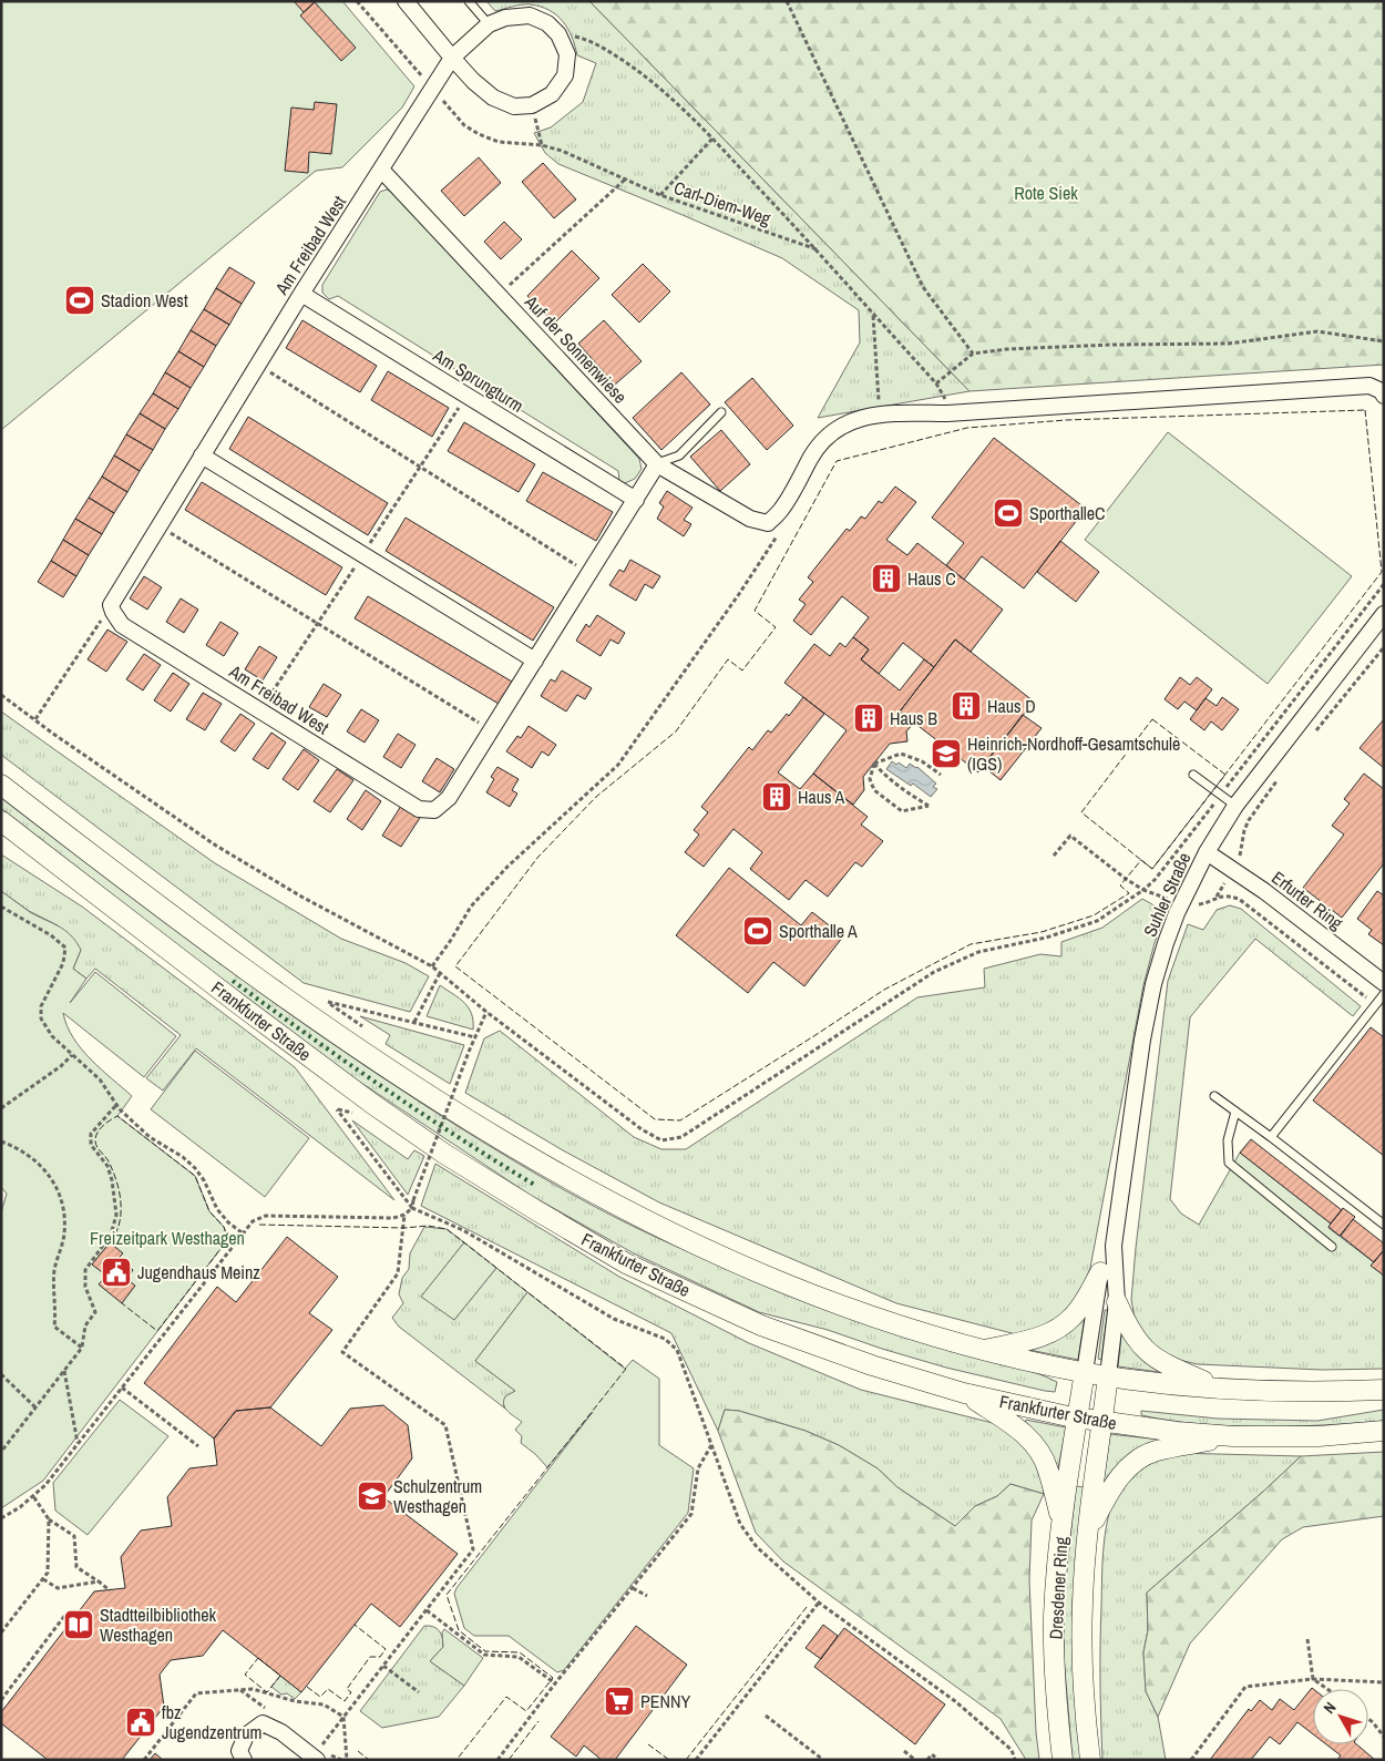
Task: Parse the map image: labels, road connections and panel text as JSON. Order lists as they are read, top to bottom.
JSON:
{
  "streets": {
    "street": [
      "Am Freibad West",
      "Auf der Sonnenwiese",
      "Am Sprungturm",
      "Suhler Straße",
      "Erfurter Ring",
      "Frankfurter Straße",
      "Dresdener Ring"
    ],
    "path": ["Carl-Diem-Weg"]
  },
  "crossings": [
    ["Carl-Diem-Weg", "Am Freibad West"],
    ["Am Freibad West", "Auf der Sonnenwiese"],
    ["Am Freibad West", "Am Sprungturm"],
    ["Suhler Straße", "Erfurter Ring"],
    ["Suhler Straße", "Frankfurter Straße"],
    ["Suhler Straße", "Dresdener Ring"],
    ["Frankfurter Straße", "Dresdener Ring"]
  ],
  "parks": ["Rote Siek", "Freizeitpark Westhagen"],
  "places": {
    "sports": ["Stadion West", "SporthalleC", "Sporthalle A"],
    "building": [
      "Haus C",
      "Haus D",
      "Haus B",
      "Haus A"
    ],
    "school or university": ["Heinrich-Nordhoff-Gesamtschule (IGS)", "Schulzentrum Westhagen"],
    "public building": ["Jugendhaus Meinz", "fbz Jugendzentrum"],
    "library": ["Stadtteilbibliothek Westhagen"],
    "supermarket": ["PENNY"]
  },
  "north": "top left"
}
